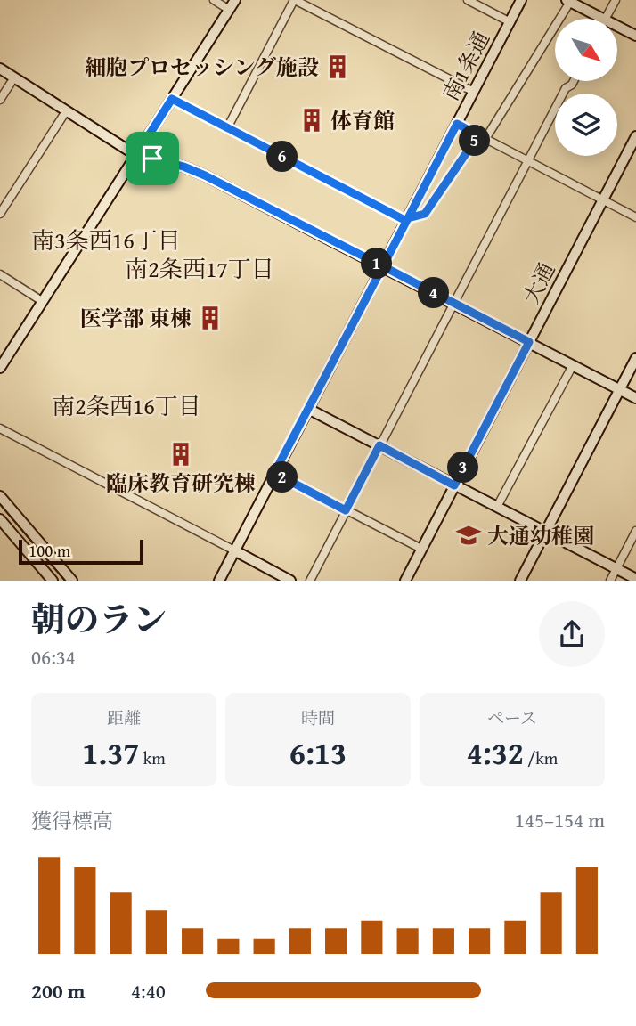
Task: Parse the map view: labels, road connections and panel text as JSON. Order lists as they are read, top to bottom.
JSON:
{
  "streets": {
    "street": ["南1条通", "大通"]
  },
  "districts": ["南3条西16丁目", "南2条西17丁目", "南2条西16丁目"],
  "places": {
    "building": [
      "細胞プロセッシング施設",
      "体育館",
      "医学部 東棟",
      "臨床教育研究棟"
    ],
    "school or university": ["大通幼稚園"]
  },
  "scale_bar": "100 m",
  "north": "bottom right",
  "page": {
    "pins": [
      "5",
      "6",
      "1",
      "4",
      "3",
      "2"
    ],
    "scale": "100 m",
    "heading": ["朝のラン", "06:34"],
    "stats": [
      ["距離", "1.37 km"],
      ["時間", "6:13"],
      ["ペース", "4:32 /km"]
    ],
    "chart": ["獲得標高", "145–154 m"],
    "list": [
      {
        "name": "200 m",
        "note": "4:40"
      }
    ]
  }
}
